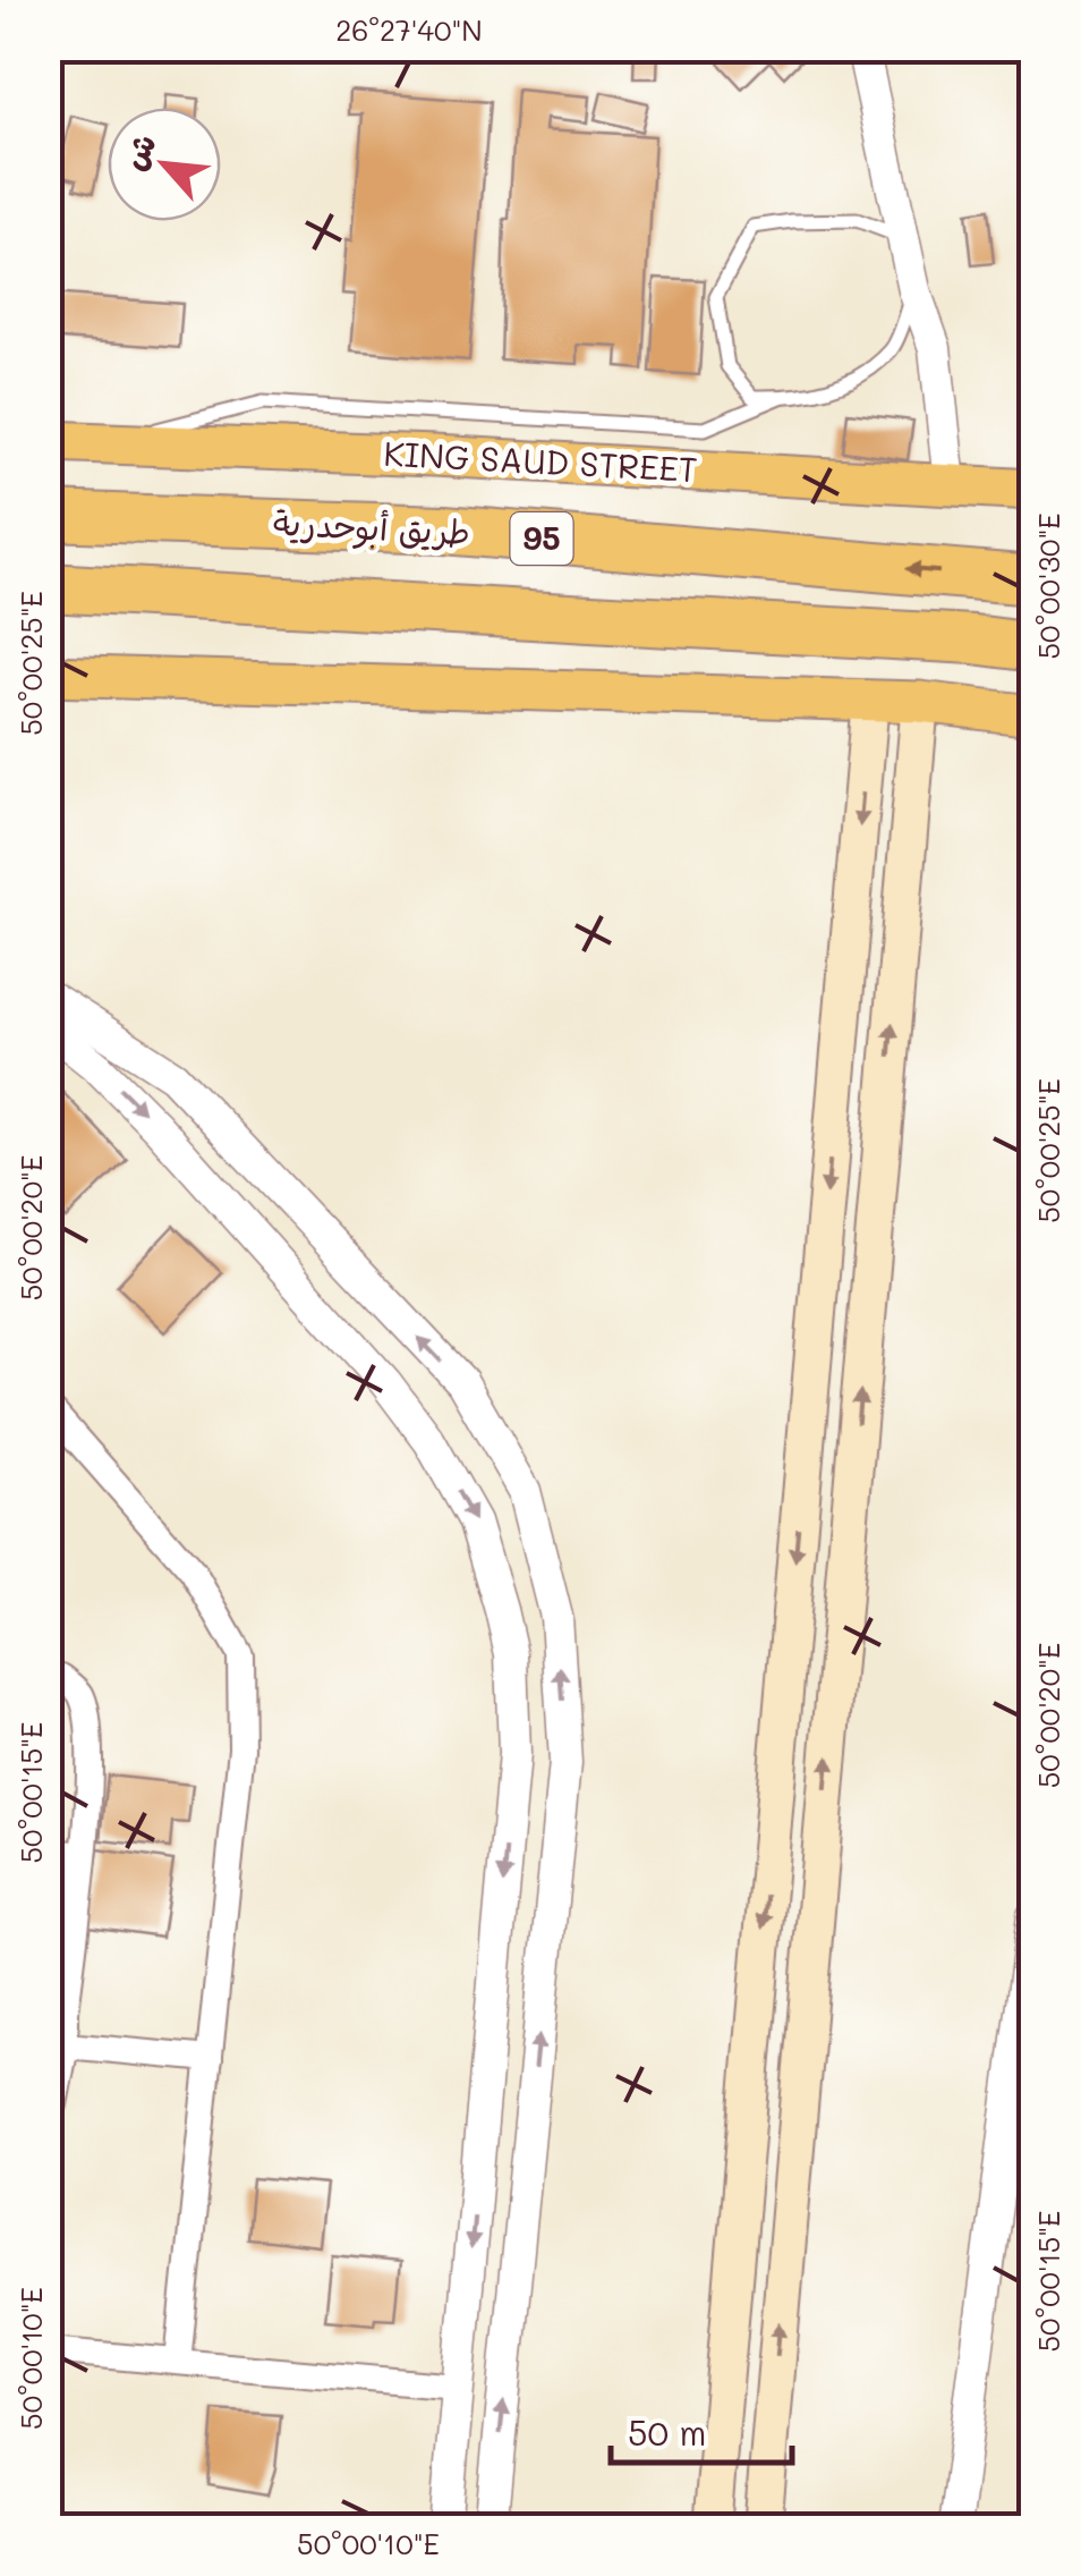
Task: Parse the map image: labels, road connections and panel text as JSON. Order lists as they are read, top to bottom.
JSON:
{
  "streets": {
    "highway": ["طريق أبوحدرية", "95"],
    "main road": ["KING SAUD STREET"]
  },
  "scale_bar": "50 m",
  "north": "top left",
  "coordinates": [
    "26°27'40\"N",
    "50°00'30\"E",
    "50°00'25\"E",
    "50°00'20\"E",
    "50°00'15\"E",
    "50°00'10\"E"
  ]
}
